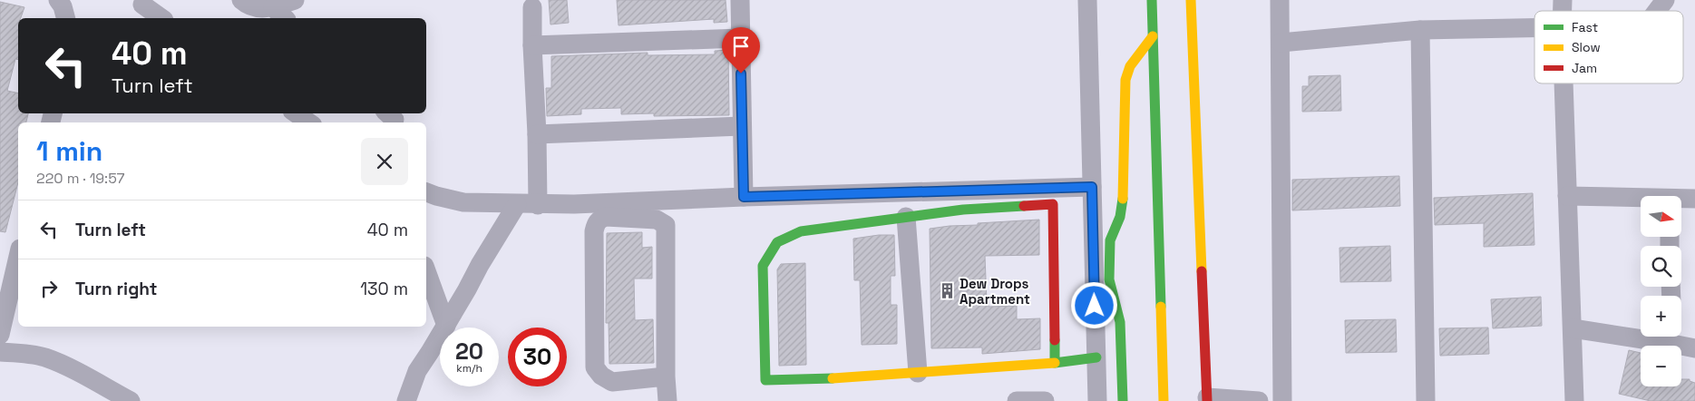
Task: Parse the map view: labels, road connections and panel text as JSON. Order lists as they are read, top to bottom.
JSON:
{
  "places": {
    "building": ["Dew Drops Apartment"]
  },
  "legend": ["Fast", "Slow", "Jam"],
  "north": "right",
  "page": {
    "turn": ["40 m", "Turn left"],
    "heading": ["1 min", "220 m · 19:57"],
    "map_buttons": ["+", "−"],
    "list": [
      {
        "name": "Turn left",
        "value": "40 m"
      },
      {
        "name": "Turn right",
        "value": "130 m"
      }
    ],
    "speed": "20 km/h",
    "limit": "30"
  }
}
